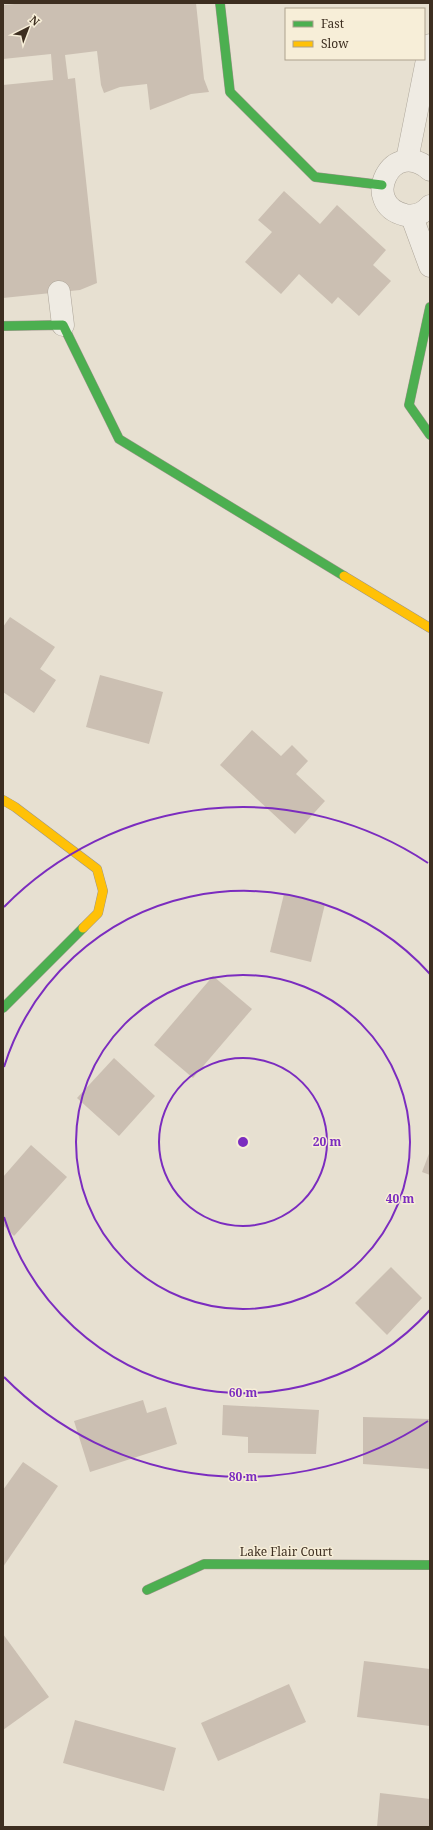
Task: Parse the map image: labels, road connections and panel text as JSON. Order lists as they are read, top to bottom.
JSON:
{
  "streets": {
    "street": ["Lake Flair Court"]
  },
  "legend": ["Fast", "Slow"],
  "north": "top right",
  "rings": [
    "20 m",
    "40 m",
    "60 m",
    "80 m"
  ]
}
